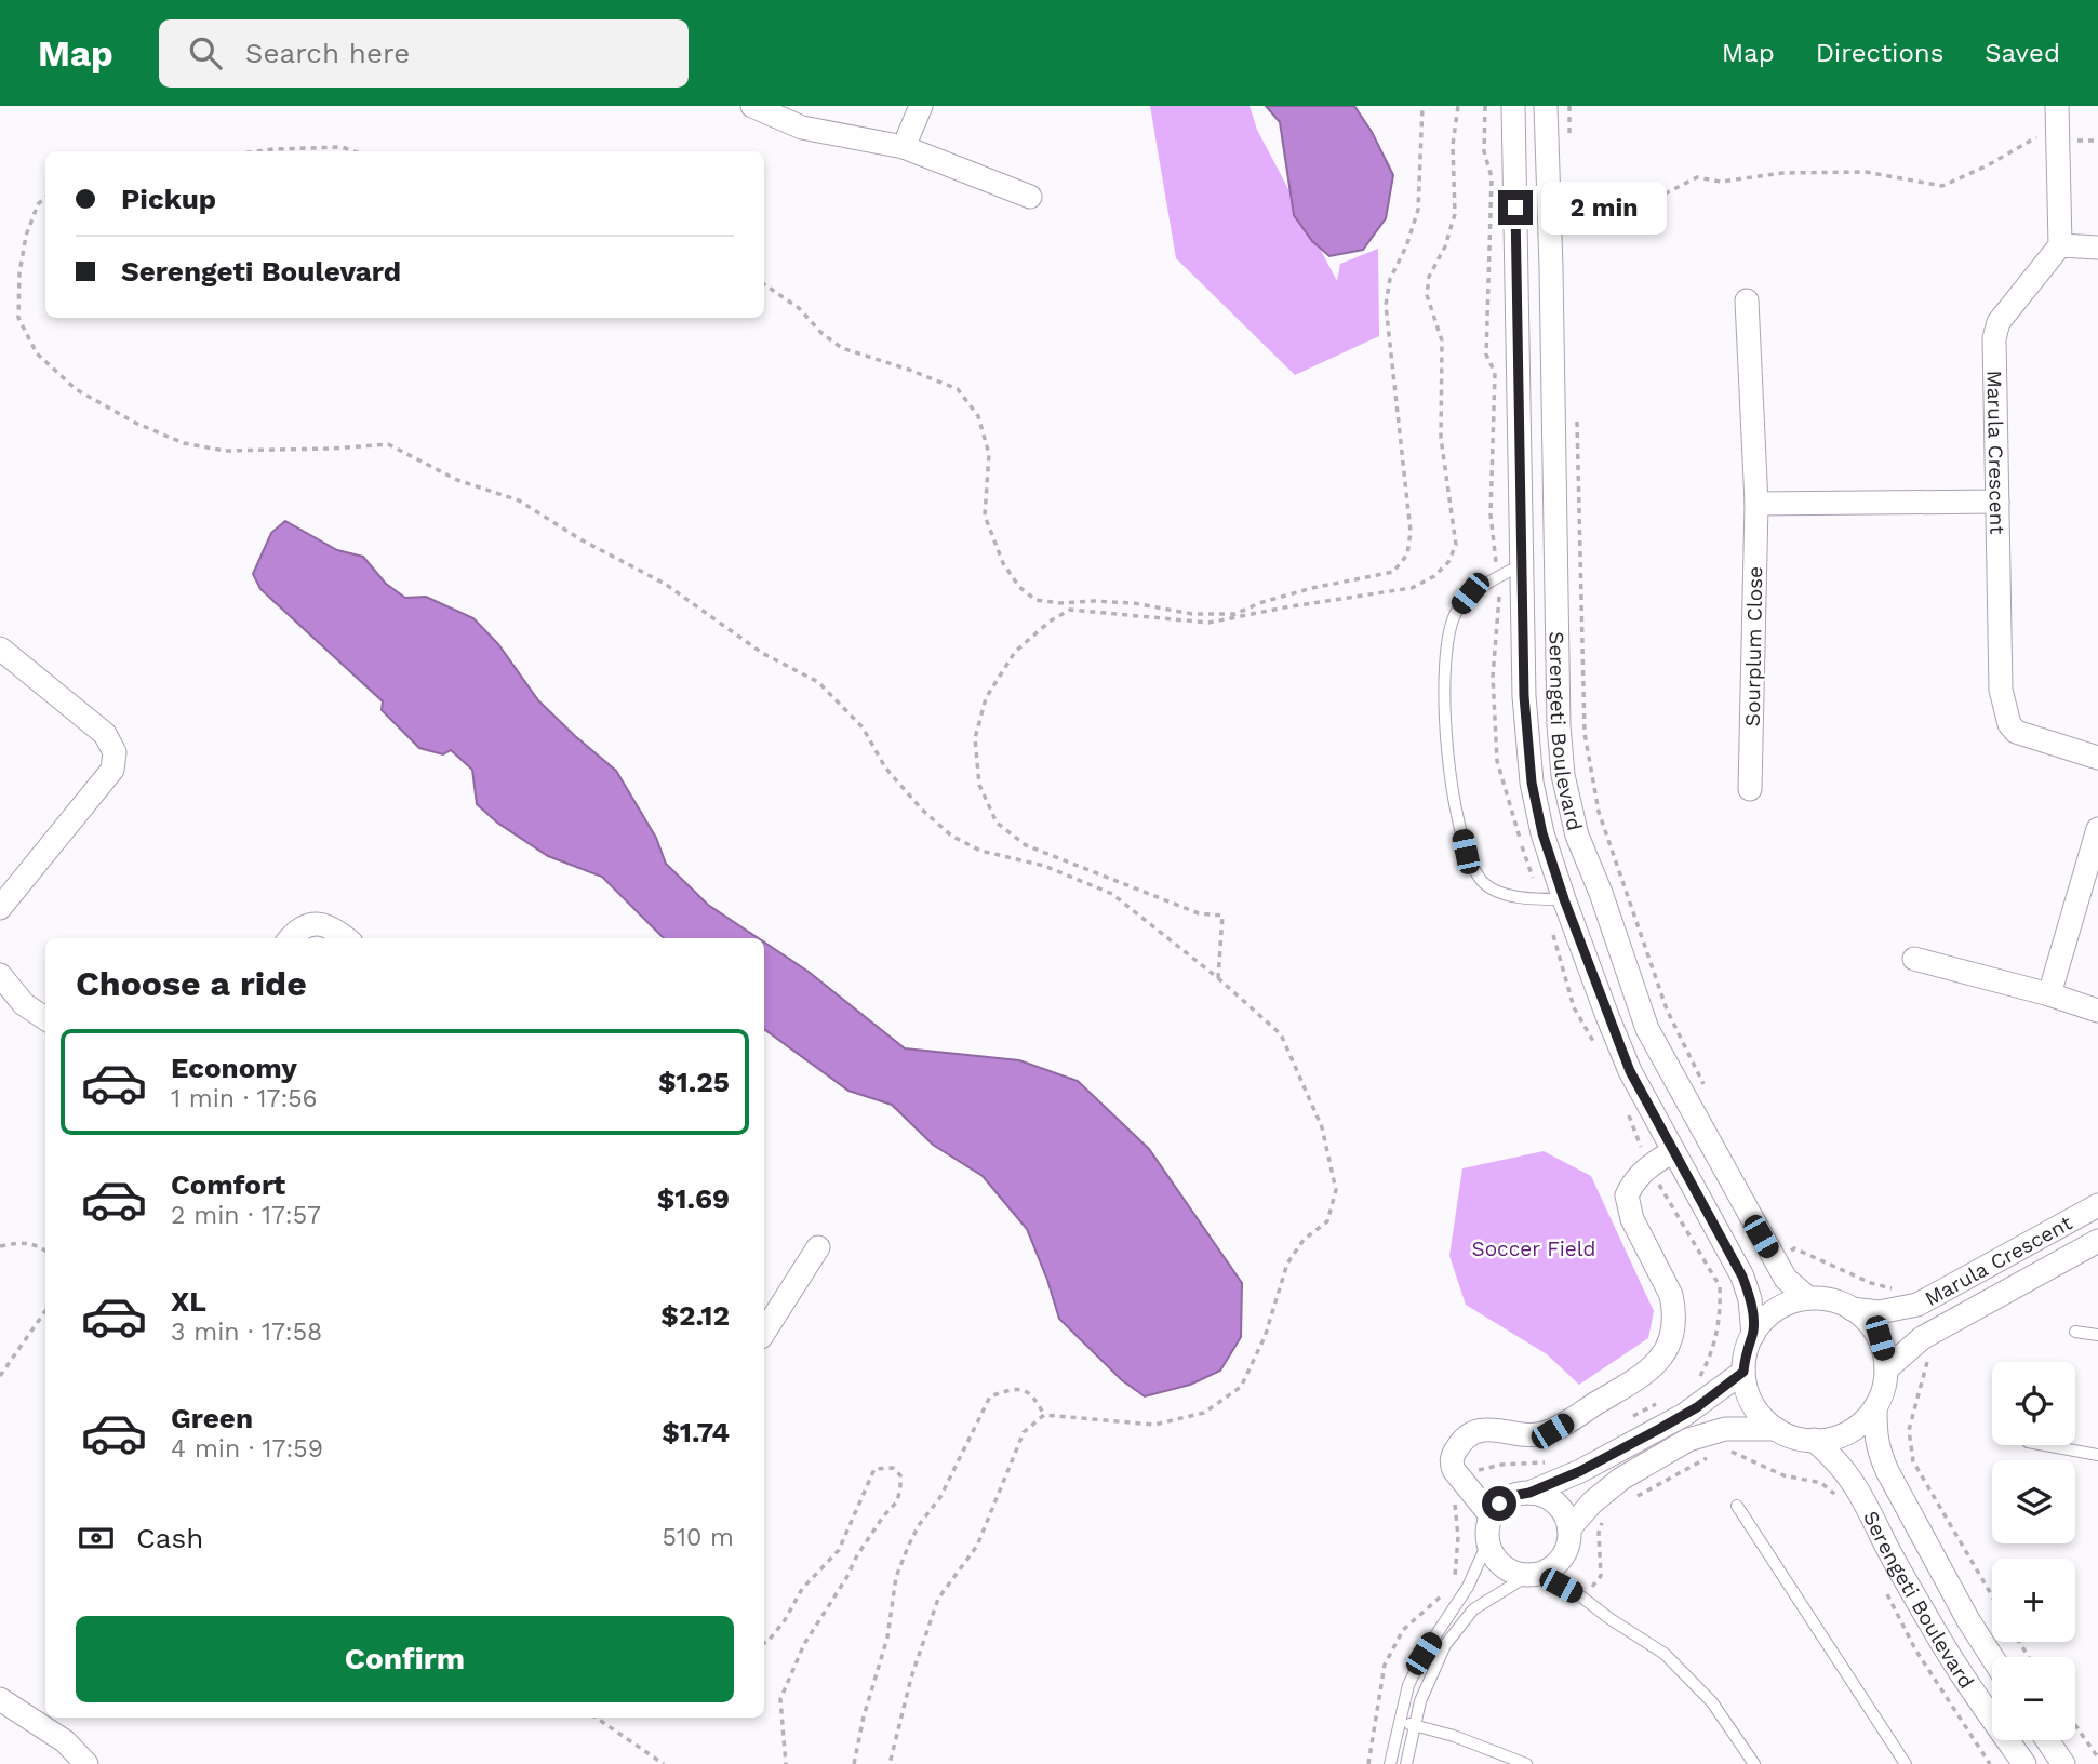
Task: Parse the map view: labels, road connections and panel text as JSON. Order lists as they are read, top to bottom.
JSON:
{
  "streets": {
    "street": ["Marula Crescent", "Sourplum Close", "Serengeti Boulevard"]
  },
  "crossings": [
    ["Marula Crescent", "Serengeti Boulevard"]
  ],
  "parks": ["Soccer Field"],
  "page": {
    "header": "Map",
    "search": "Search here",
    "nav": ["Map", "Directions", "Saved"],
    "banner": ["Pickup", "Serengeti Boulevard"],
    "bubble": "2 min",
    "heading": "Choose a ride",
    "list": [
      {
        "name": "Economy",
        "note": "1 min · 17:56",
        "value": "$1.25"
      },
      {
        "name": "Comfort",
        "note": "2 min · 17:57",
        "value": "$1.69"
      },
      {
        "name": "XL",
        "note": "3 min · 17:58",
        "value": "$2.12"
      },
      {
        "name": "Green",
        "note": "4 min · 17:59",
        "value": "$1.74"
      }
    ],
    "map_buttons": ["+", "−"],
    "pay": ["Cash", "510 m"],
    "buttons": "Confirm"
  }
}
